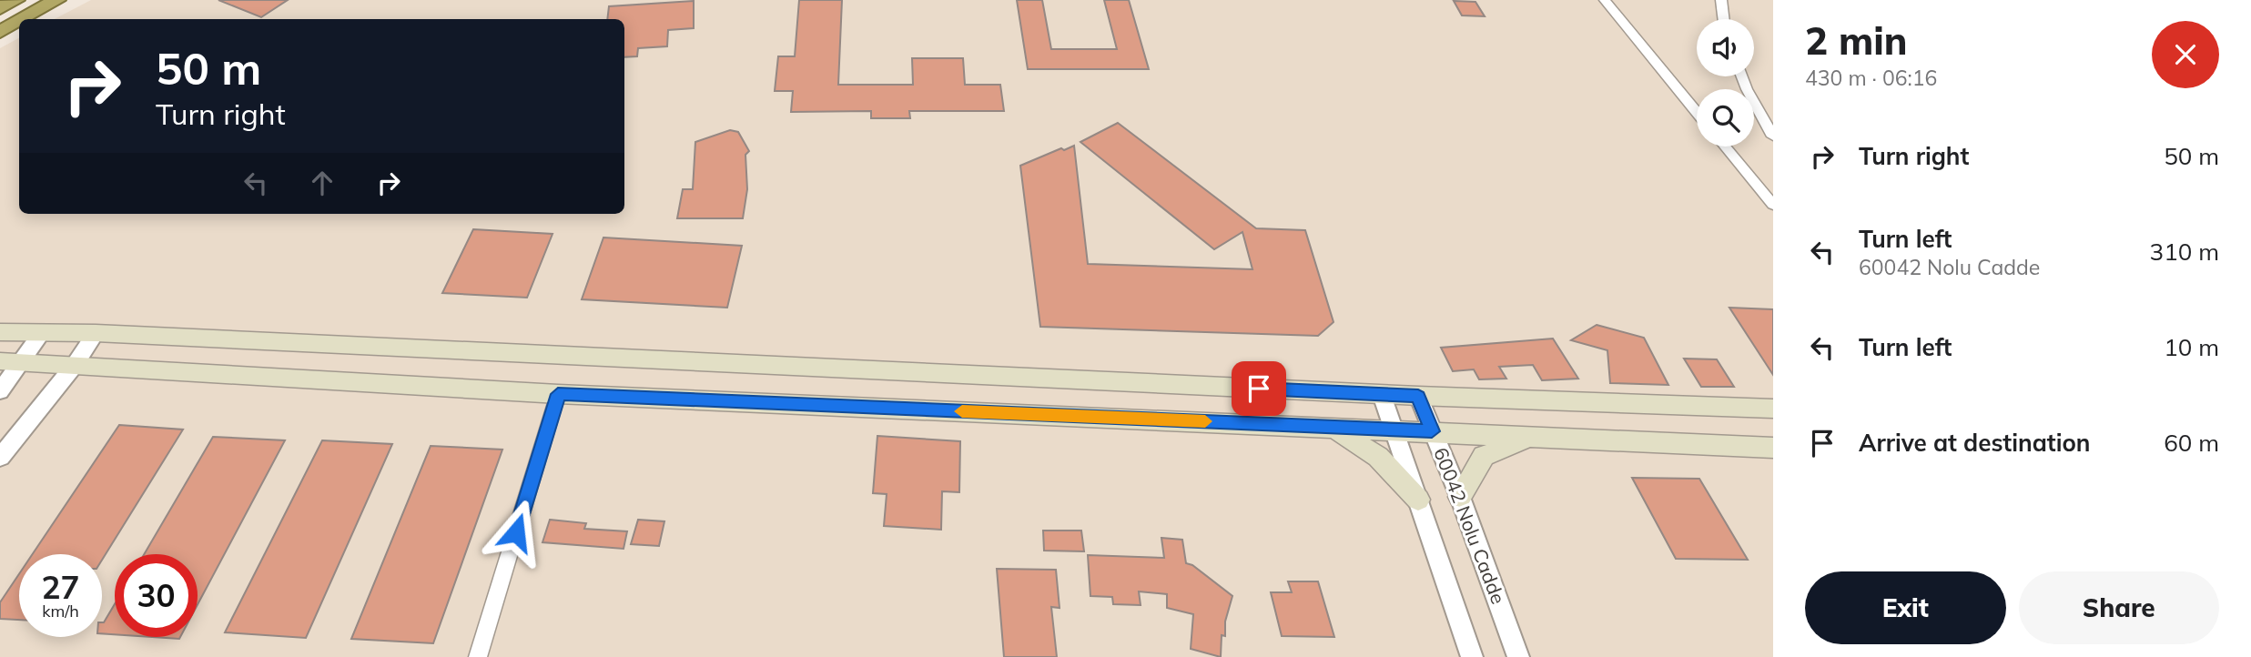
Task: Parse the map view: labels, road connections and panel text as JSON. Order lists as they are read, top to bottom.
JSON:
{
  "streets": {
    "street": ["60042 Nolu Cadde"]
  },
  "page": {
    "heading": ["2 min", "430 m · 06:16"],
    "turn": ["50 m", "Turn right"],
    "list": [
      {
        "name": "Turn right",
        "value": "50 m"
      },
      {
        "name": "Turn left",
        "note": "60042 Nolu Cadde",
        "value": "310 m"
      },
      {
        "name": "Turn left",
        "value": "10 m"
      },
      {
        "name": "Arrive at destination",
        "value": "60 m"
      }
    ],
    "speed": "27 km/h",
    "limit": "30",
    "buttons": ["Exit", "Share"]
  }
}
